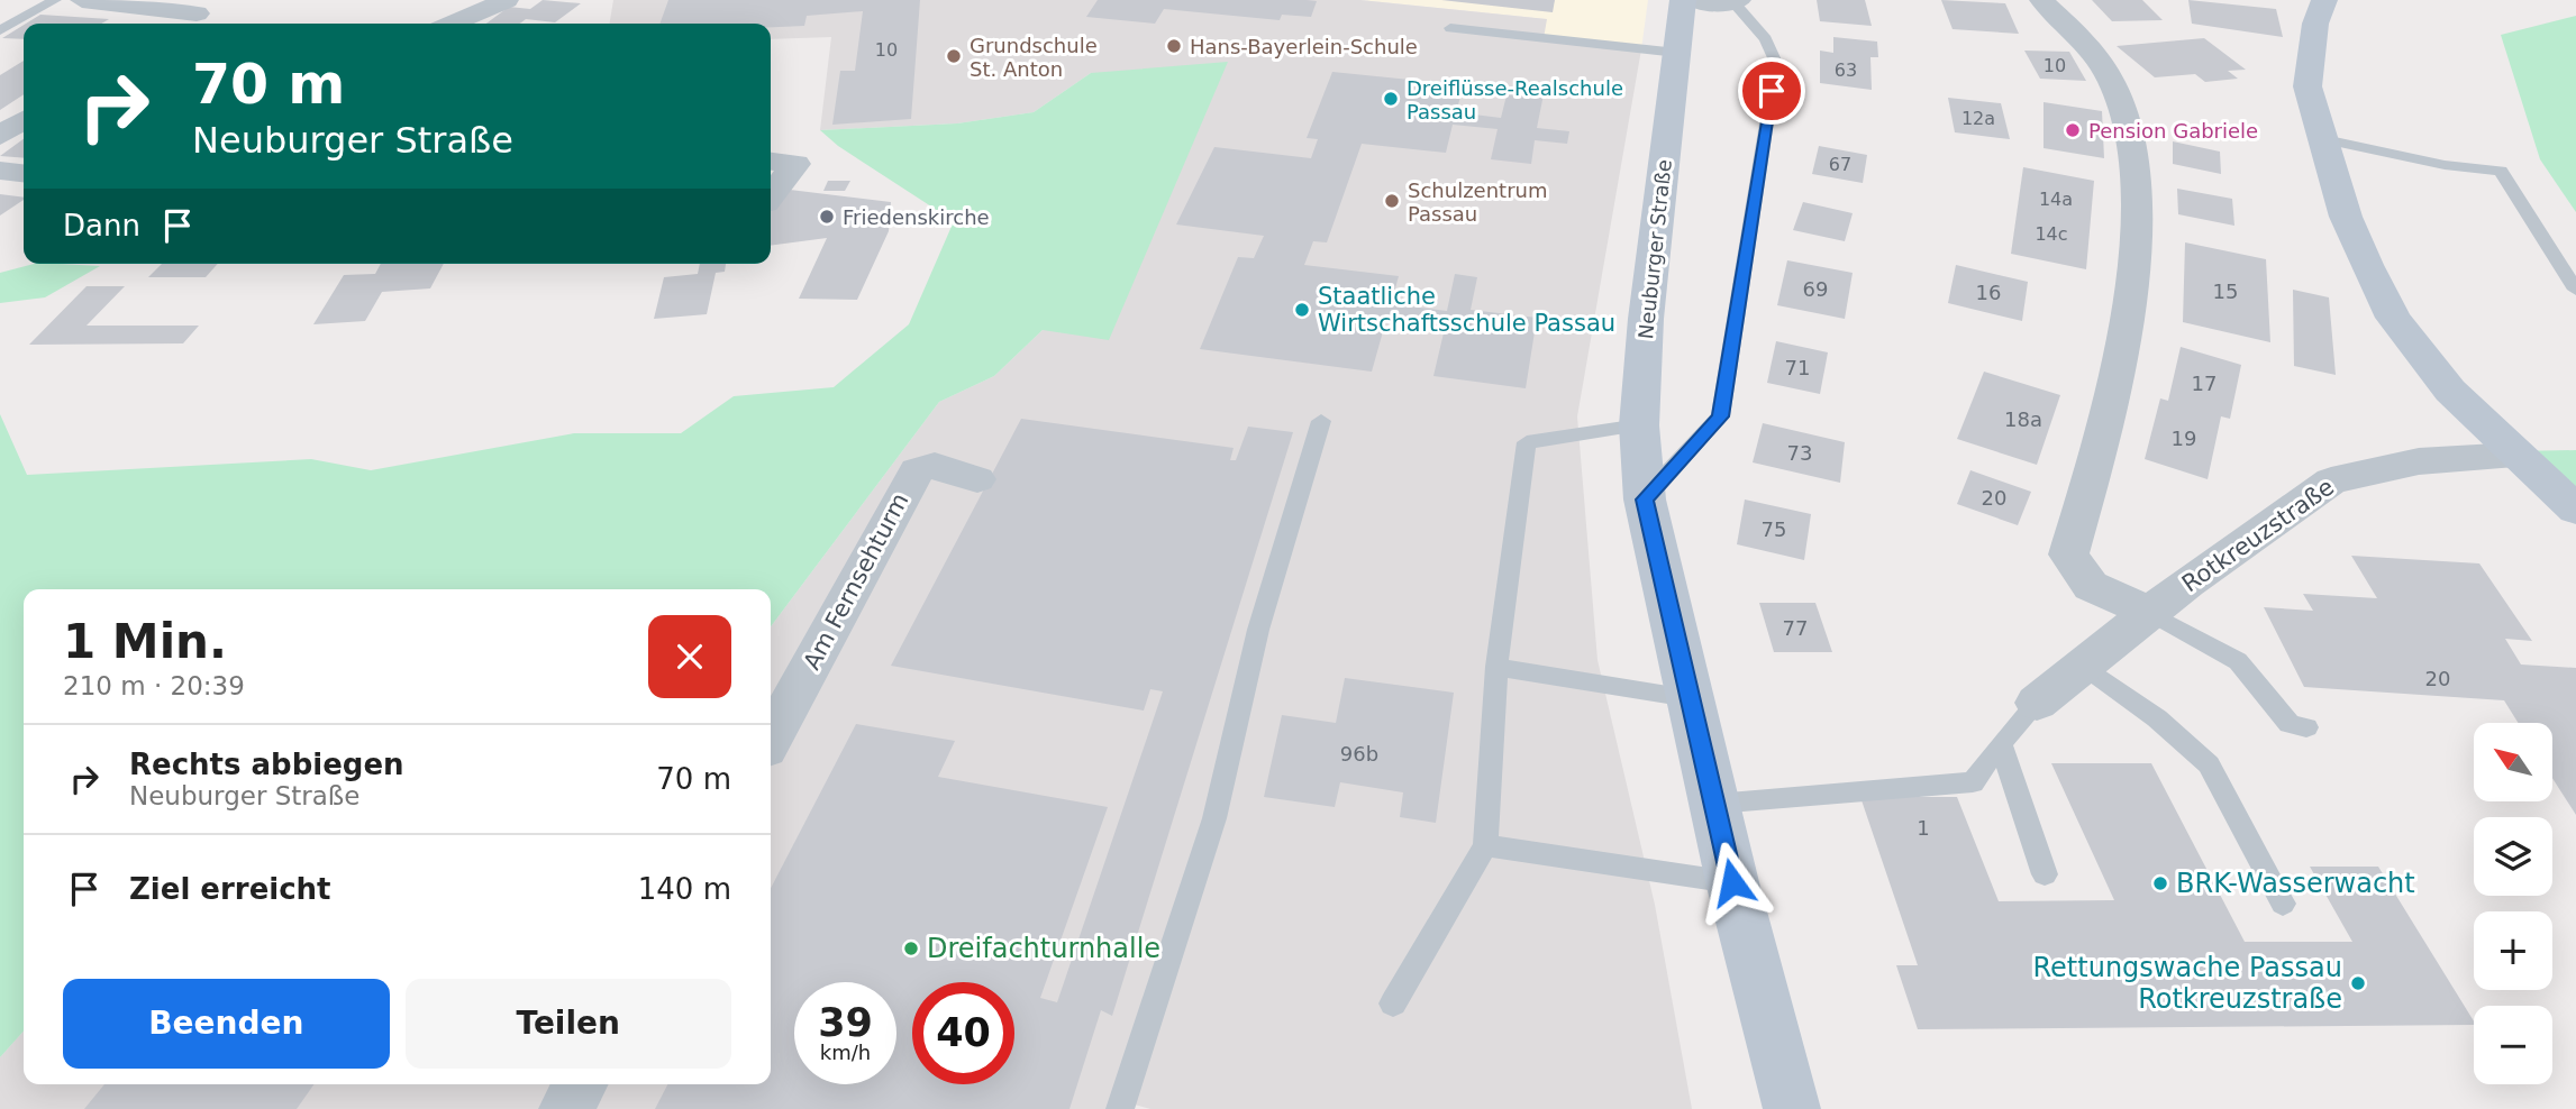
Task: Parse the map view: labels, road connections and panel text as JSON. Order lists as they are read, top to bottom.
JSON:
{
  "streets": {
    "street": ["Neuburger Straße", "Rotkreuzstraße", "Am Fernsehturm"]
  },
  "places": [
    "Hans-Bayerlein-Schule",
    "Grundschule St. Anton",
    "Dreiflüsse-Realschule Passau",
    "Pension Gabriele",
    "Schulzentrum Passau",
    "Friedenskirche",
    "Staatliche Wirtschaftsschule Passau",
    "BRK-Wasserwacht",
    "Dreifachturnhalle",
    "Rettungswache Passau Rotkreuzstraße"
  ],
  "house_numbers": [
    "10",
    "10",
    "63",
    "12a",
    "67",
    "14a",
    "14c",
    "69",
    "15",
    "16",
    "71",
    "17",
    "18a",
    "19",
    "73",
    "20",
    "75",
    "77",
    "20",
    "96b",
    "1"
  ],
  "north": "top left",
  "page": {
    "turn": ["70 m", "Neuburger Straße"],
    "then": "Dann",
    "heading": ["1 Min.", "210 m · 20:39"],
    "map_buttons": ["+", "−"],
    "list": [
      {
        "name": "Rechts abbiegen",
        "note": "Neuburger Straße",
        "value": "70 m"
      },
      {
        "name": "Ziel erreicht",
        "value": "140 m"
      }
    ],
    "buttons": ["Beenden", "Teilen"],
    "speed": "39 km/h",
    "limit": "40"
  }
}
